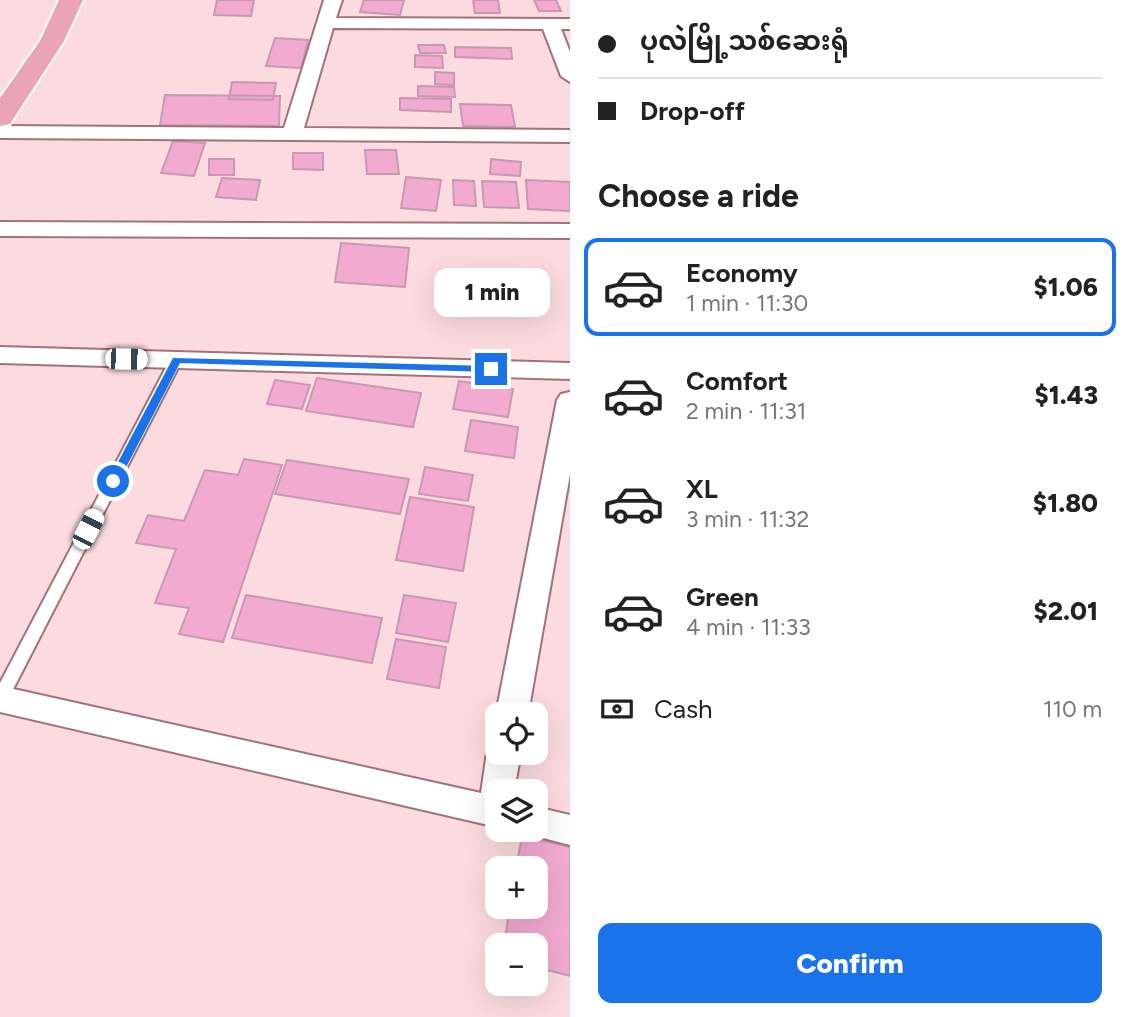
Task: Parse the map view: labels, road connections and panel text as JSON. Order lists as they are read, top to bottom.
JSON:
{
  "page": {
    "banner": ["ပုလဲမြို့သစ်ဆေးရုံ", "Drop-off"],
    "heading": "Choose a ride",
    "list": [
      {
        "name": "Economy",
        "note": "1 min · 11:30",
        "value": "$1.06"
      },
      {
        "name": "Comfort",
        "note": "2 min · 11:31",
        "value": "$1.43"
      },
      {
        "name": "XL",
        "note": "3 min · 11:32",
        "value": "$1.80"
      },
      {
        "name": "Green",
        "note": "4 min · 11:33",
        "value": "$2.01"
      }
    ],
    "bubble": "1 min",
    "pay": ["Cash", "110 m"],
    "map_buttons": ["+", "−"],
    "buttons": "Confirm"
  }
}
